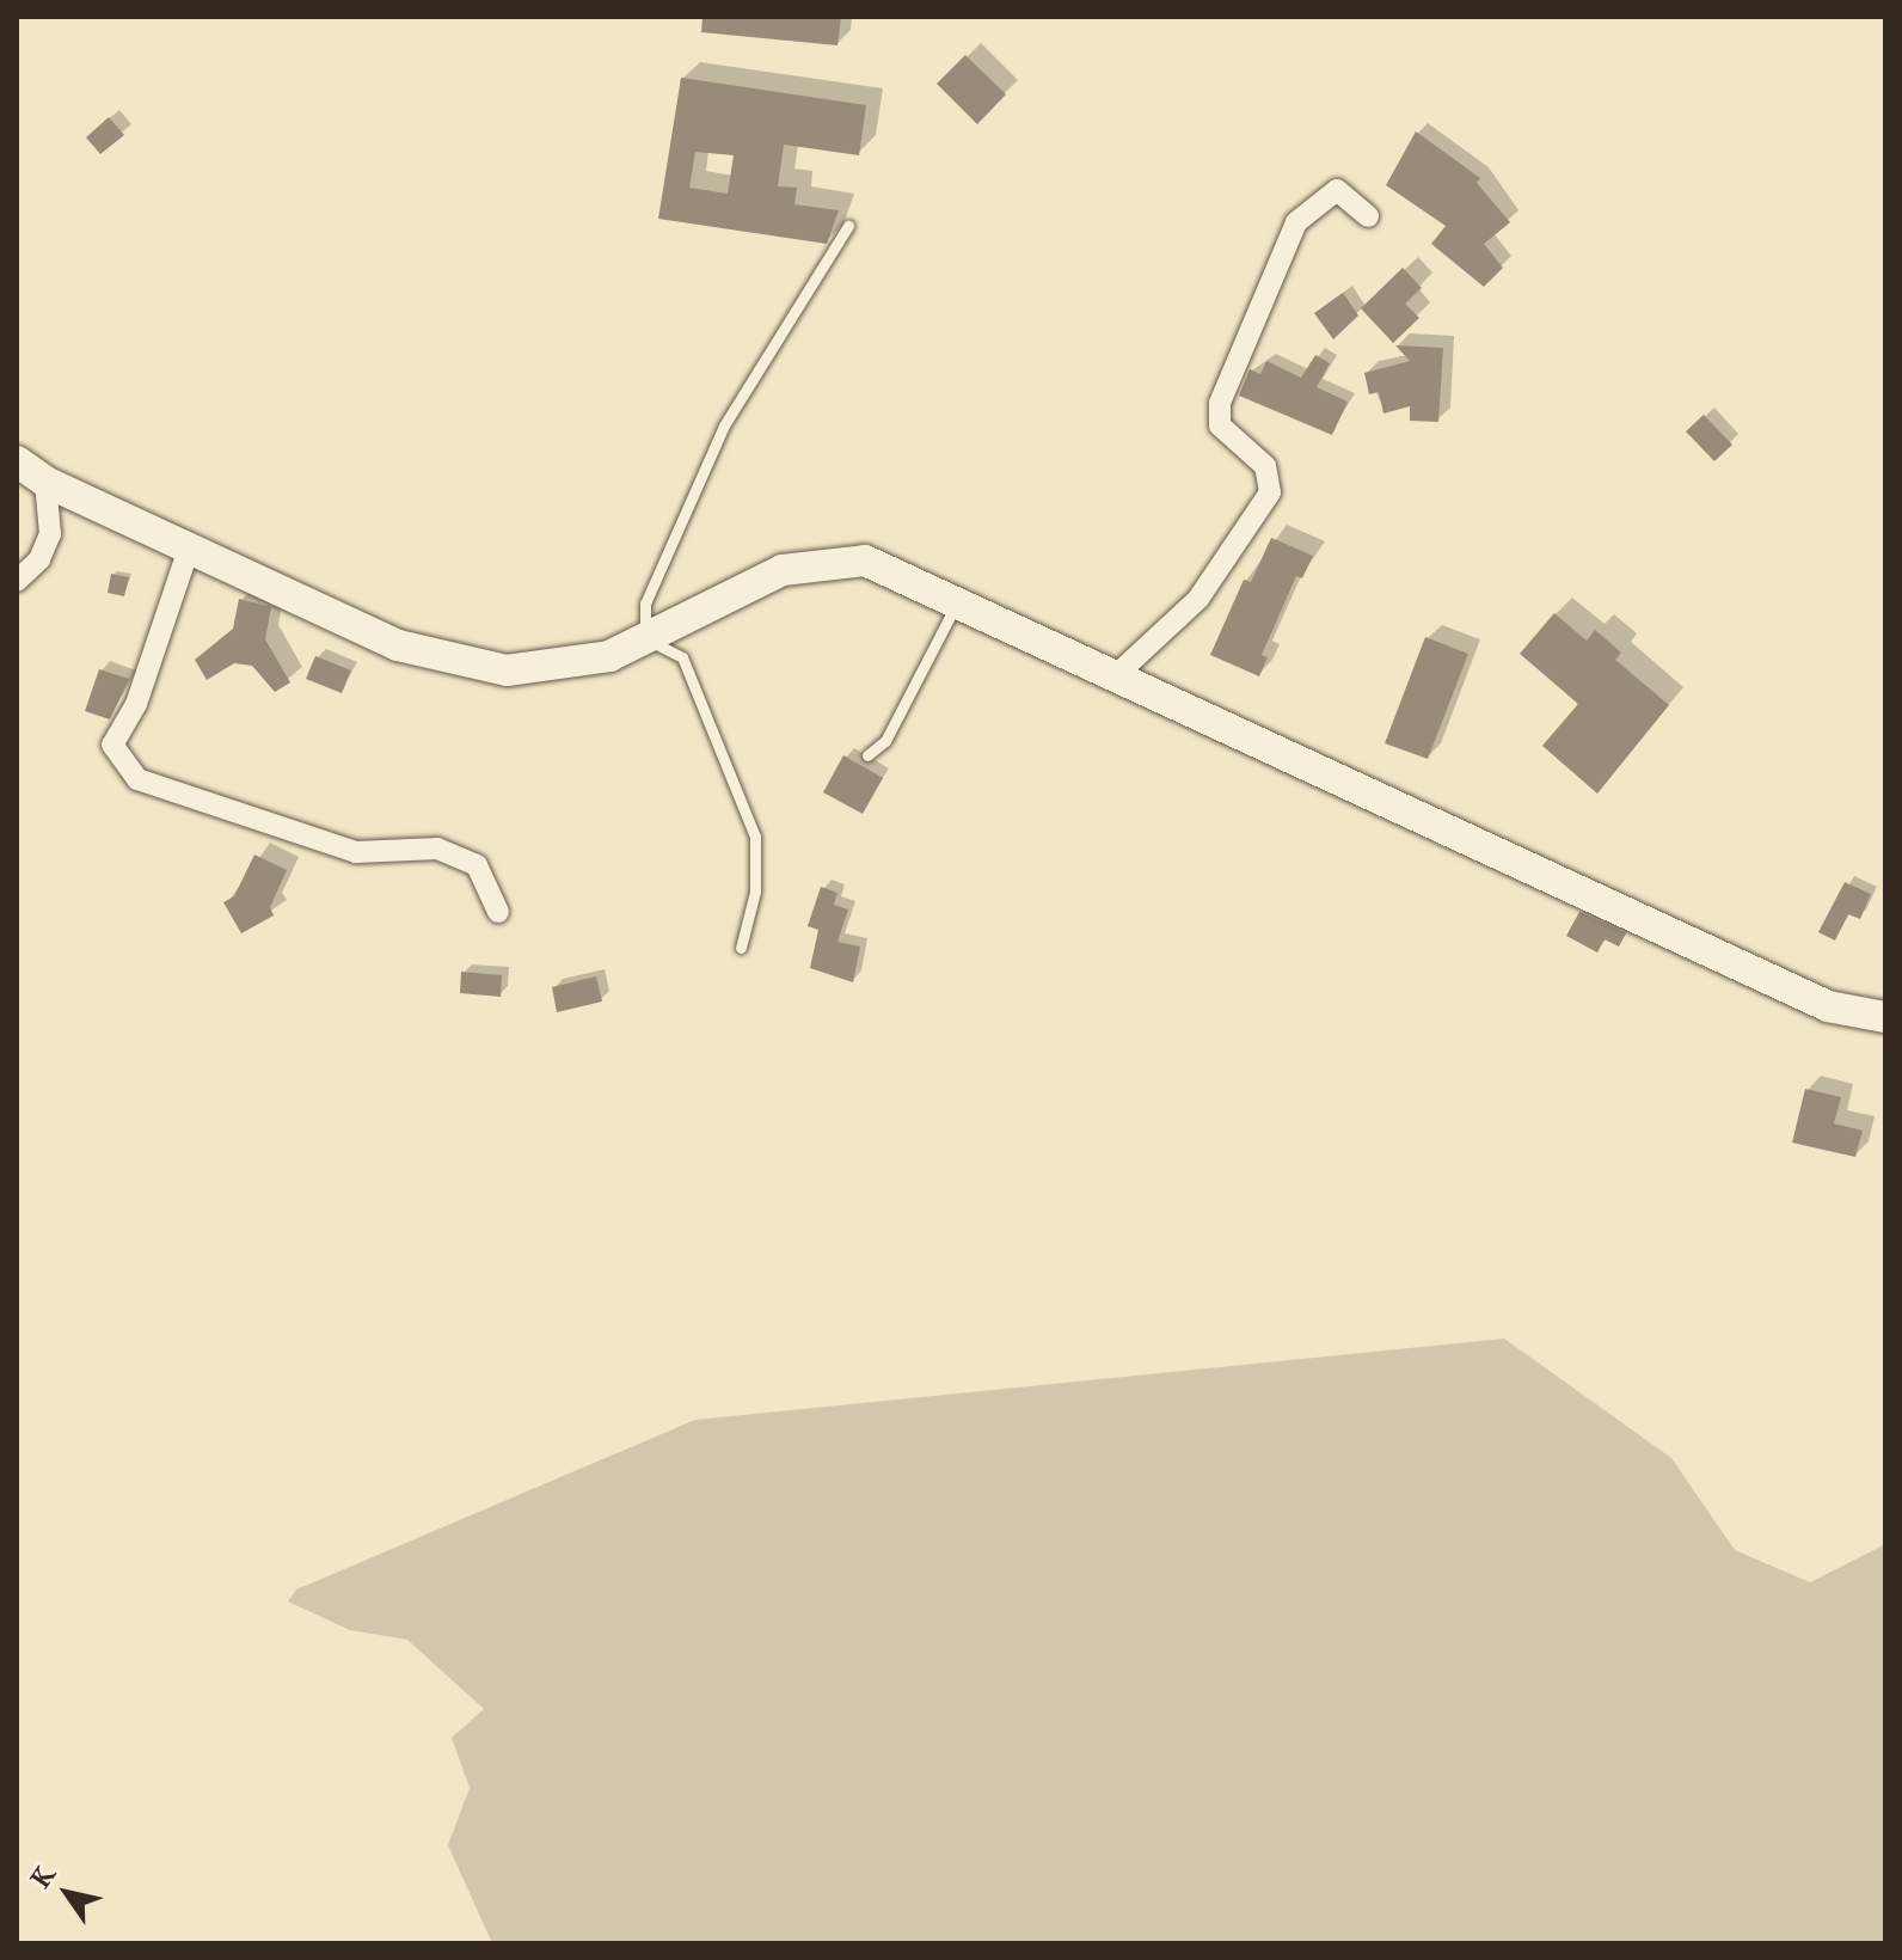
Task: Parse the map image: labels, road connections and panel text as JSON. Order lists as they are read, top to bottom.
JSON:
{
  "north": "top left"
}
